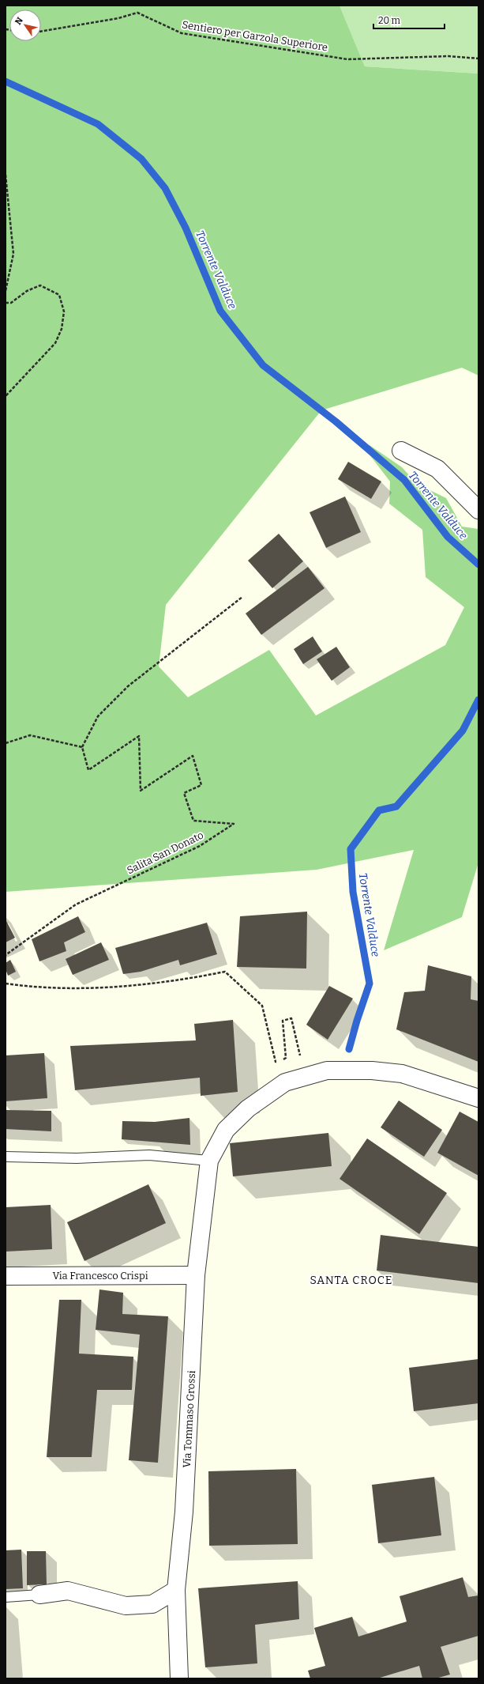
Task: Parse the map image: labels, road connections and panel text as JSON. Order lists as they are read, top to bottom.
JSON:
{
  "streets": {
    "street": ["Via Francesco Crispi", "Via Tommaso Grossi"],
    "path": ["Sentiero per Garzola Superiore", "Salita San Donato"]
  },
  "crossings": [
    ["Via Francesco Crispi", "Via Tommaso Grossi"]
  ],
  "districts": ["SANTA CROCE"],
  "water": ["Torrente Valduce"],
  "scale_bar": "20 m",
  "north": "top left"
}
